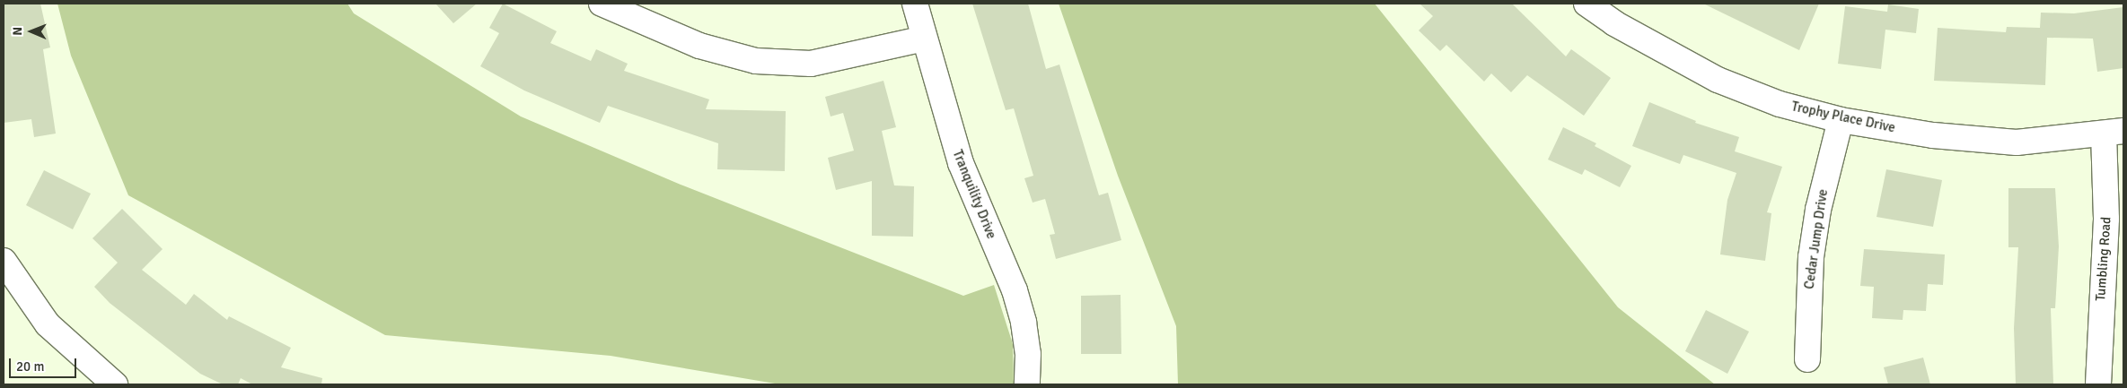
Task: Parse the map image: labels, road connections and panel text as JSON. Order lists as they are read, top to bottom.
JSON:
{
  "streets": {
    "street": [
      "Trophy Place Drive",
      "Tranquility Drive",
      "Cedar Jump Drive",
      "Tumbling Road"
    ]
  },
  "crossings": [
    ["Trophy Place Drive", "Cedar Jump Drive"],
    ["Trophy Place Drive", "Tumbling Road"]
  ],
  "scale_bar": "20 m",
  "north": "left"
}
